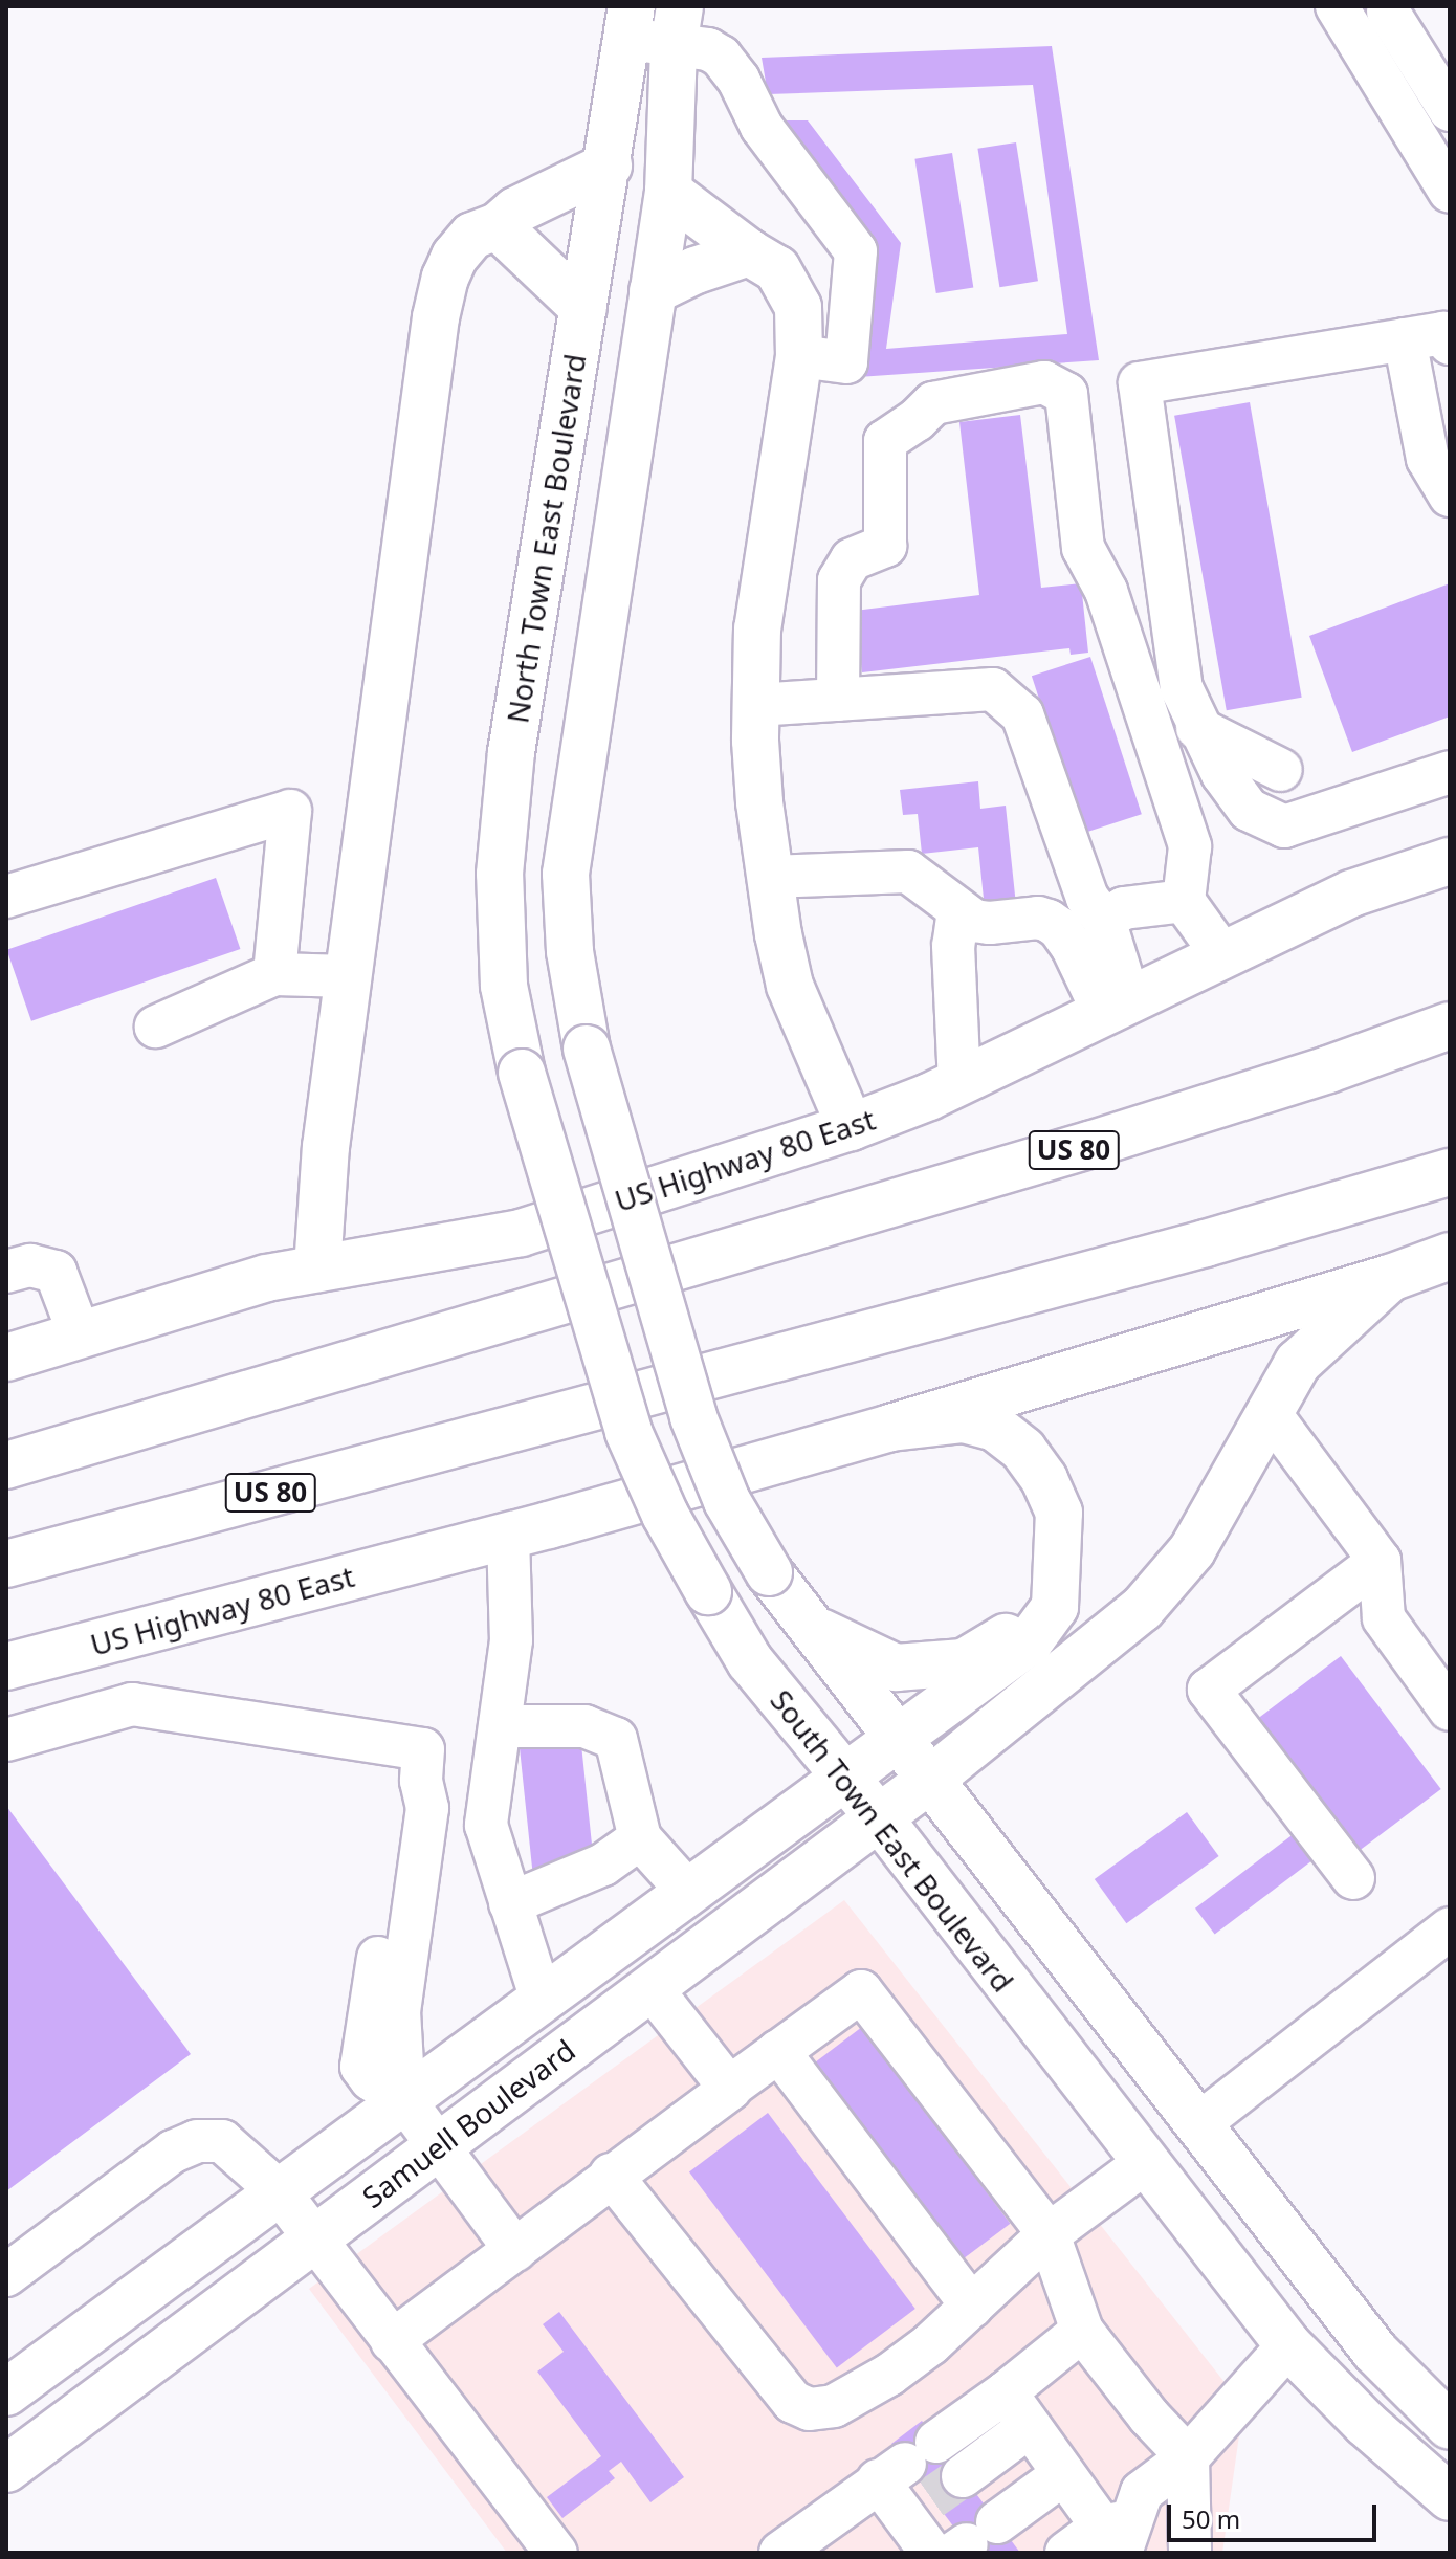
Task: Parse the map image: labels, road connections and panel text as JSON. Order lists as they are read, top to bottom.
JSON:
{
  "streets": {
    "main road": [
      "North Town East Boulevard",
      "US 80",
      "US Highway 80 East",
      "South Town East Boulevard",
      "Samuell Boulevard"
    ]
  },
  "crossings": [
    ["North Town East Boulevard", "South Town East Boulevard"],
    ["US Highway 80 East", "Samuell Boulevard"],
    ["South Town East Boulevard", "Samuell Boulevard"]
  ],
  "scale_bar": "50 m"
}
